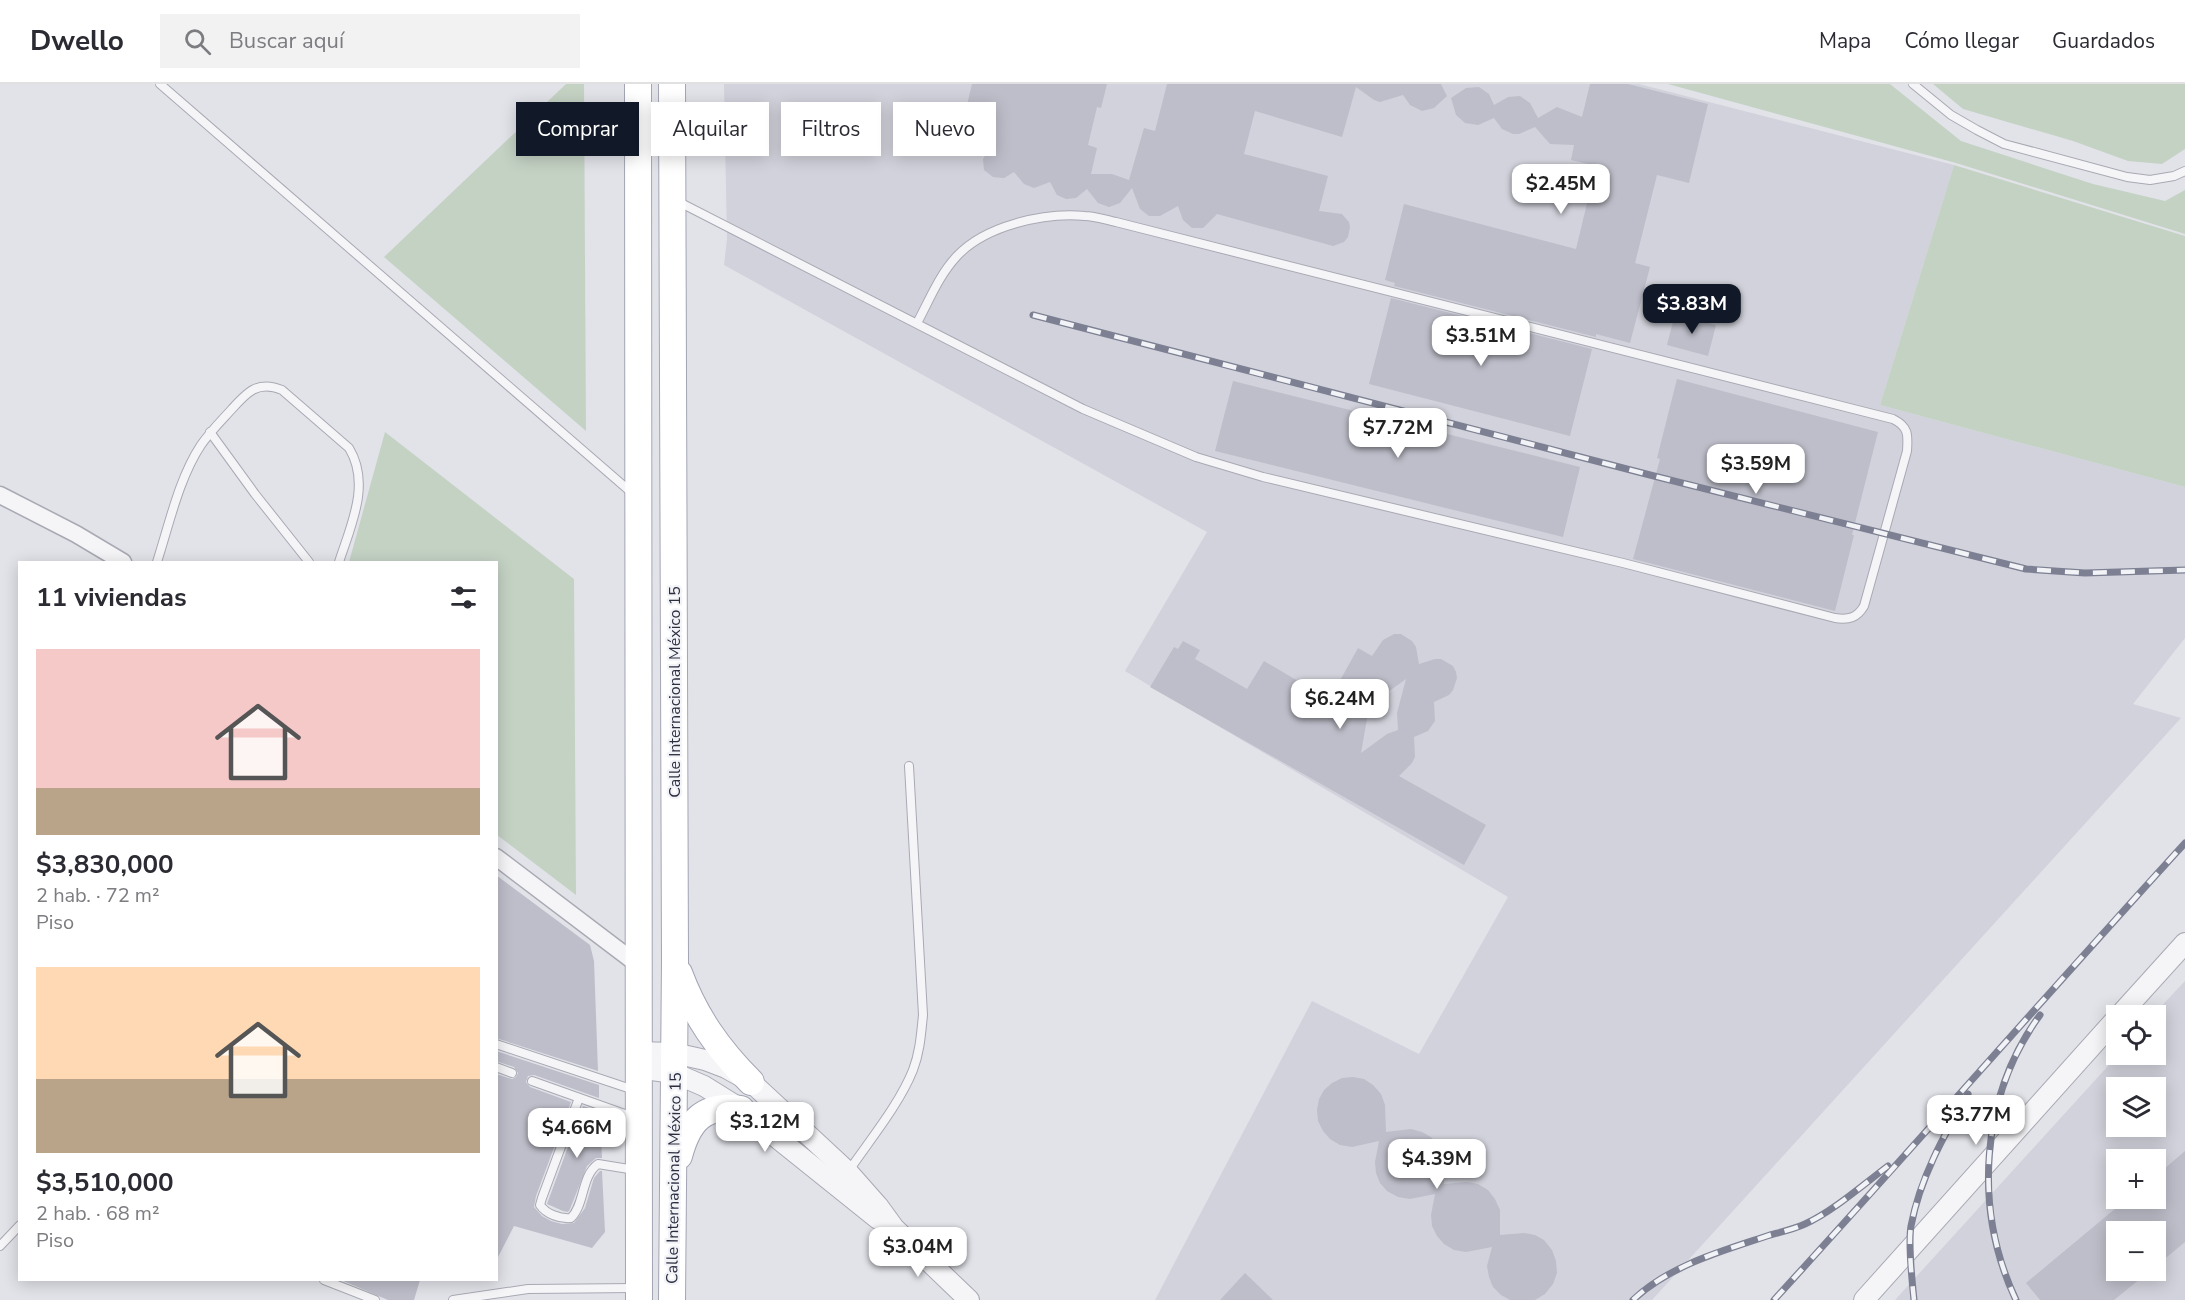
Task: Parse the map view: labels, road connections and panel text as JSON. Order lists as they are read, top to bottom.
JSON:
{
  "streets": {
    "main road": ["Calle Internacional México 15"]
  },
  "page": {
    "header": "Dwello",
    "search": "Buscar aquí",
    "nav": ["Mapa", "Cómo llegar", "Guardados"],
    "chip": [
      "Comprar",
      "Alquilar",
      "Filtros",
      "Nuevo"
    ],
    "price": [
      "$2.45M",
      "$3.83M",
      "$3.51M",
      "$7.72M",
      "$3.59M",
      "$6.24M",
      "$3.77M",
      "$3.12M",
      "$4.66M",
      "$4.39M",
      "$3.04M"
    ],
    "heading": "11 viviendas",
    "list": [
      {
        "name": "$3,830,000",
        "note": "2 hab. · 72 m² · Piso"
      },
      {
        "name": "$3,510,000",
        "note": "2 hab. · 68 m² · Piso"
      }
    ],
    "map_buttons": ["+", "−"]
  }
}
